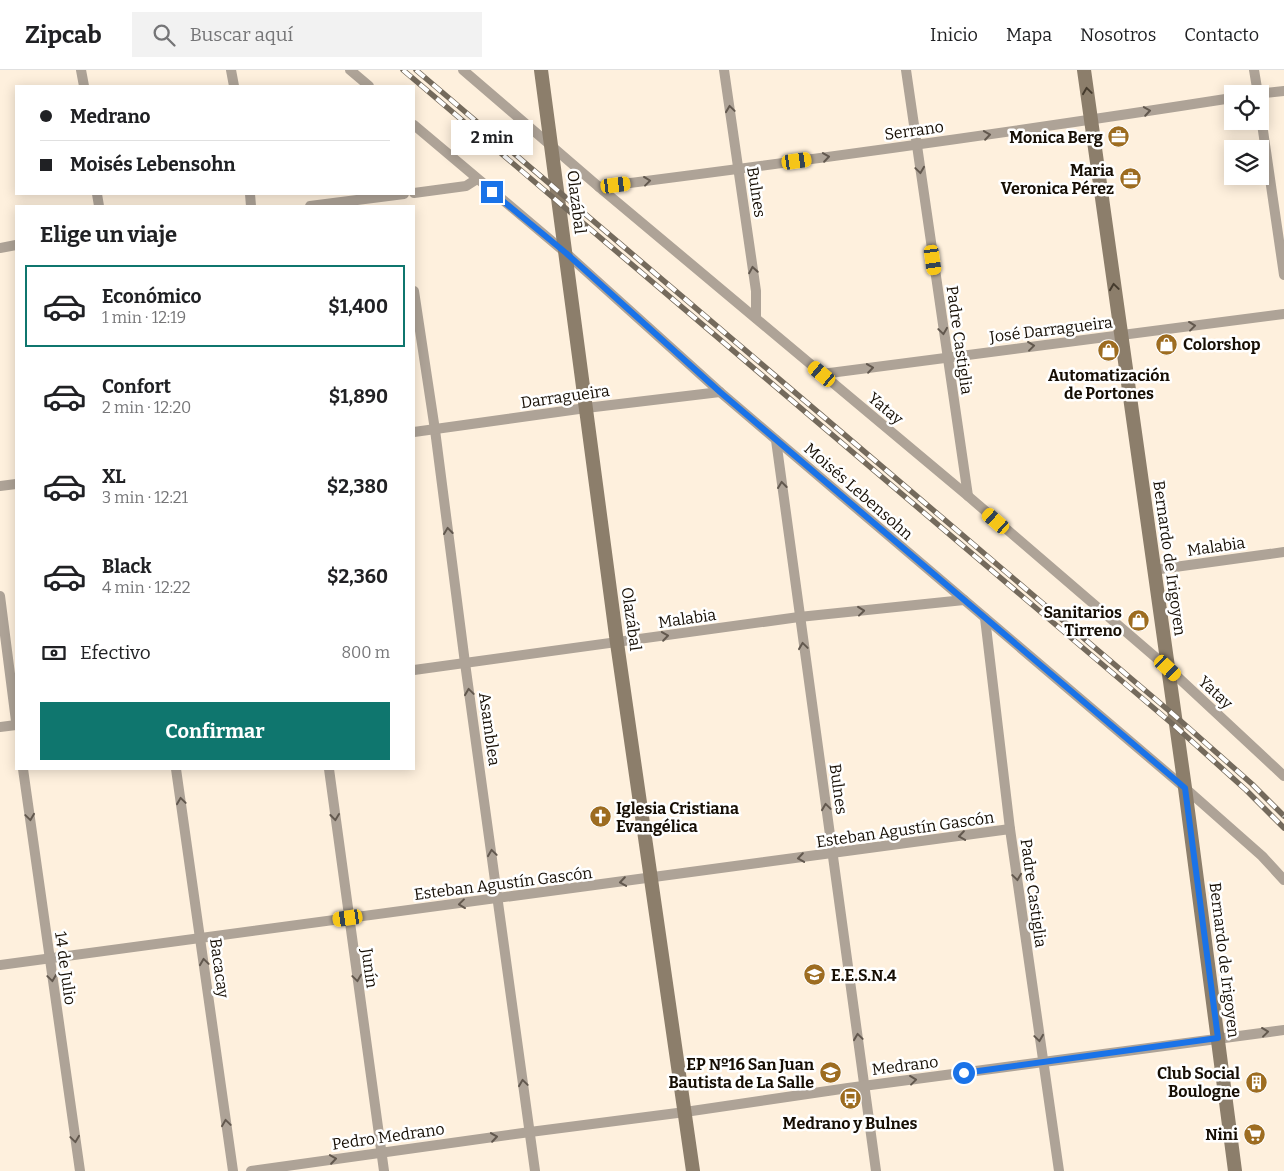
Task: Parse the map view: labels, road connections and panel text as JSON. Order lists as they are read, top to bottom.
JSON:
{
  "streets": {
    "street": [
      "Serrano",
      "Bulnes",
      "Olazábal",
      "José Darragueira",
      "Padre Castiglia",
      "Darragueira",
      "Yatay",
      "Moisés Lebensohn",
      "Malabia",
      "Bernardo de Irigoyen",
      "Asamblea",
      "Esteban Agustín Gascón",
      "14 de Julio",
      "Bacacay",
      "Junín",
      "Medrano",
      "Pedro Medrano"
    ]
  },
  "crossings": [
    ["Serrano", "Bulnes"],
    ["Serrano", "Padre Castiglia"],
    ["Serrano", "Yatay"],
    ["Serrano", "Bernardo de Irigoyen"],
    ["Bulnes", "Yatay"],
    ["Bulnes", "Moisés Lebensohn"],
    ["Bulnes", "Malabia"],
    ["Bulnes", "Esteban Agustín Gascón"],
    ["Bulnes", "Medrano"],
    ["Olazábal", "Darragueira"],
    ["Olazábal", "Yatay"],
    ["Olazábal", "Moisés Lebensohn"],
    ["Olazábal", "Malabia"],
    ["Olazábal", "Esteban Agustín Gascón"],
    ["Olazábal", "Medrano"],
    ["José Darragueira", "Padre Castiglia"],
    ["José Darragueira", "Yatay"],
    ["José Darragueira", "Bernardo de Irigoyen"],
    ["Padre Castiglia", "Yatay"],
    ["Padre Castiglia", "Moisés Lebensohn"],
    ["Padre Castiglia", "Esteban Agustín Gascón"],
    ["Padre Castiglia", "Medrano"],
    ["Darragueira", "Moisés Lebensohn"],
    ["Darragueira", "Asamblea"],
    ["Yatay", "Bernardo de Irigoyen"],
    ["Moisés Lebensohn", "Malabia"],
    ["Moisés Lebensohn", "Bernardo de Irigoyen"],
    ["Malabia", "Bernardo de Irigoyen"],
    ["Malabia", "Asamblea"],
    ["Bernardo de Irigoyen", "Medrano"],
    ["Asamblea", "Esteban Agustín Gascón"],
    ["Asamblea", "Medrano"],
    ["Asamblea", "Pedro Medrano"],
    ["Esteban Agustín Gascón", "14 de Julio"],
    ["Esteban Agustín Gascón", "Bacacay"],
    ["Esteban Agustín Gascón", "Junín"],
    ["Junín", "Pedro Medrano"],
    ["Medrano", "Pedro Medrano"]
  ],
  "one_way": [
    "Serrano",
    "Bulnes",
    "José Darragueira",
    "Padre Castiglia",
    "Malabia",
    "Asamblea",
    "Esteban Agustín Gascón",
    "14 de Julio",
    "Bacacay",
    "Junín",
    "Pedro Medrano"
  ],
  "places": {
    "office": ["Monica Berg", "Maria Veronica Pérez"],
    "shop": ["Colorshop", "Automatización de Portones", "Sanitarios Tirreno"],
    "church": ["Iglesia Cristiana Evangélica"],
    "school or university": ["E.E.S.N.4", "EP Nº16 San Juan Bautista de La Salle"],
    "building": ["Club Social Boulogne"],
    "bus stop": ["Medrano y Bulnes"],
    "supermarket": ["Nini"]
  },
  "page": {
    "header": "Zipcab",
    "search": "Buscar aquí",
    "nav": [
      "Inicio",
      "Mapa",
      "Nosotros",
      "Contacto"
    ],
    "banner": ["Medrano", "Moisés Lebensohn"],
    "bubble": "2 min",
    "heading": "Elige un viaje",
    "list": [
      {
        "name": "Económico",
        "note": "1 min · 12:19",
        "value": "$1,400"
      },
      {
        "name": "Confort",
        "note": "2 min · 12:20",
        "value": "$1,890"
      },
      {
        "name": "XL",
        "note": "3 min · 12:21",
        "value": "$2,380"
      },
      {
        "name": "Black",
        "note": "4 min · 12:22",
        "value": "$2,360"
      }
    ],
    "pay": ["Efectivo", "800 m"],
    "buttons": "Confirmar"
  }
}
